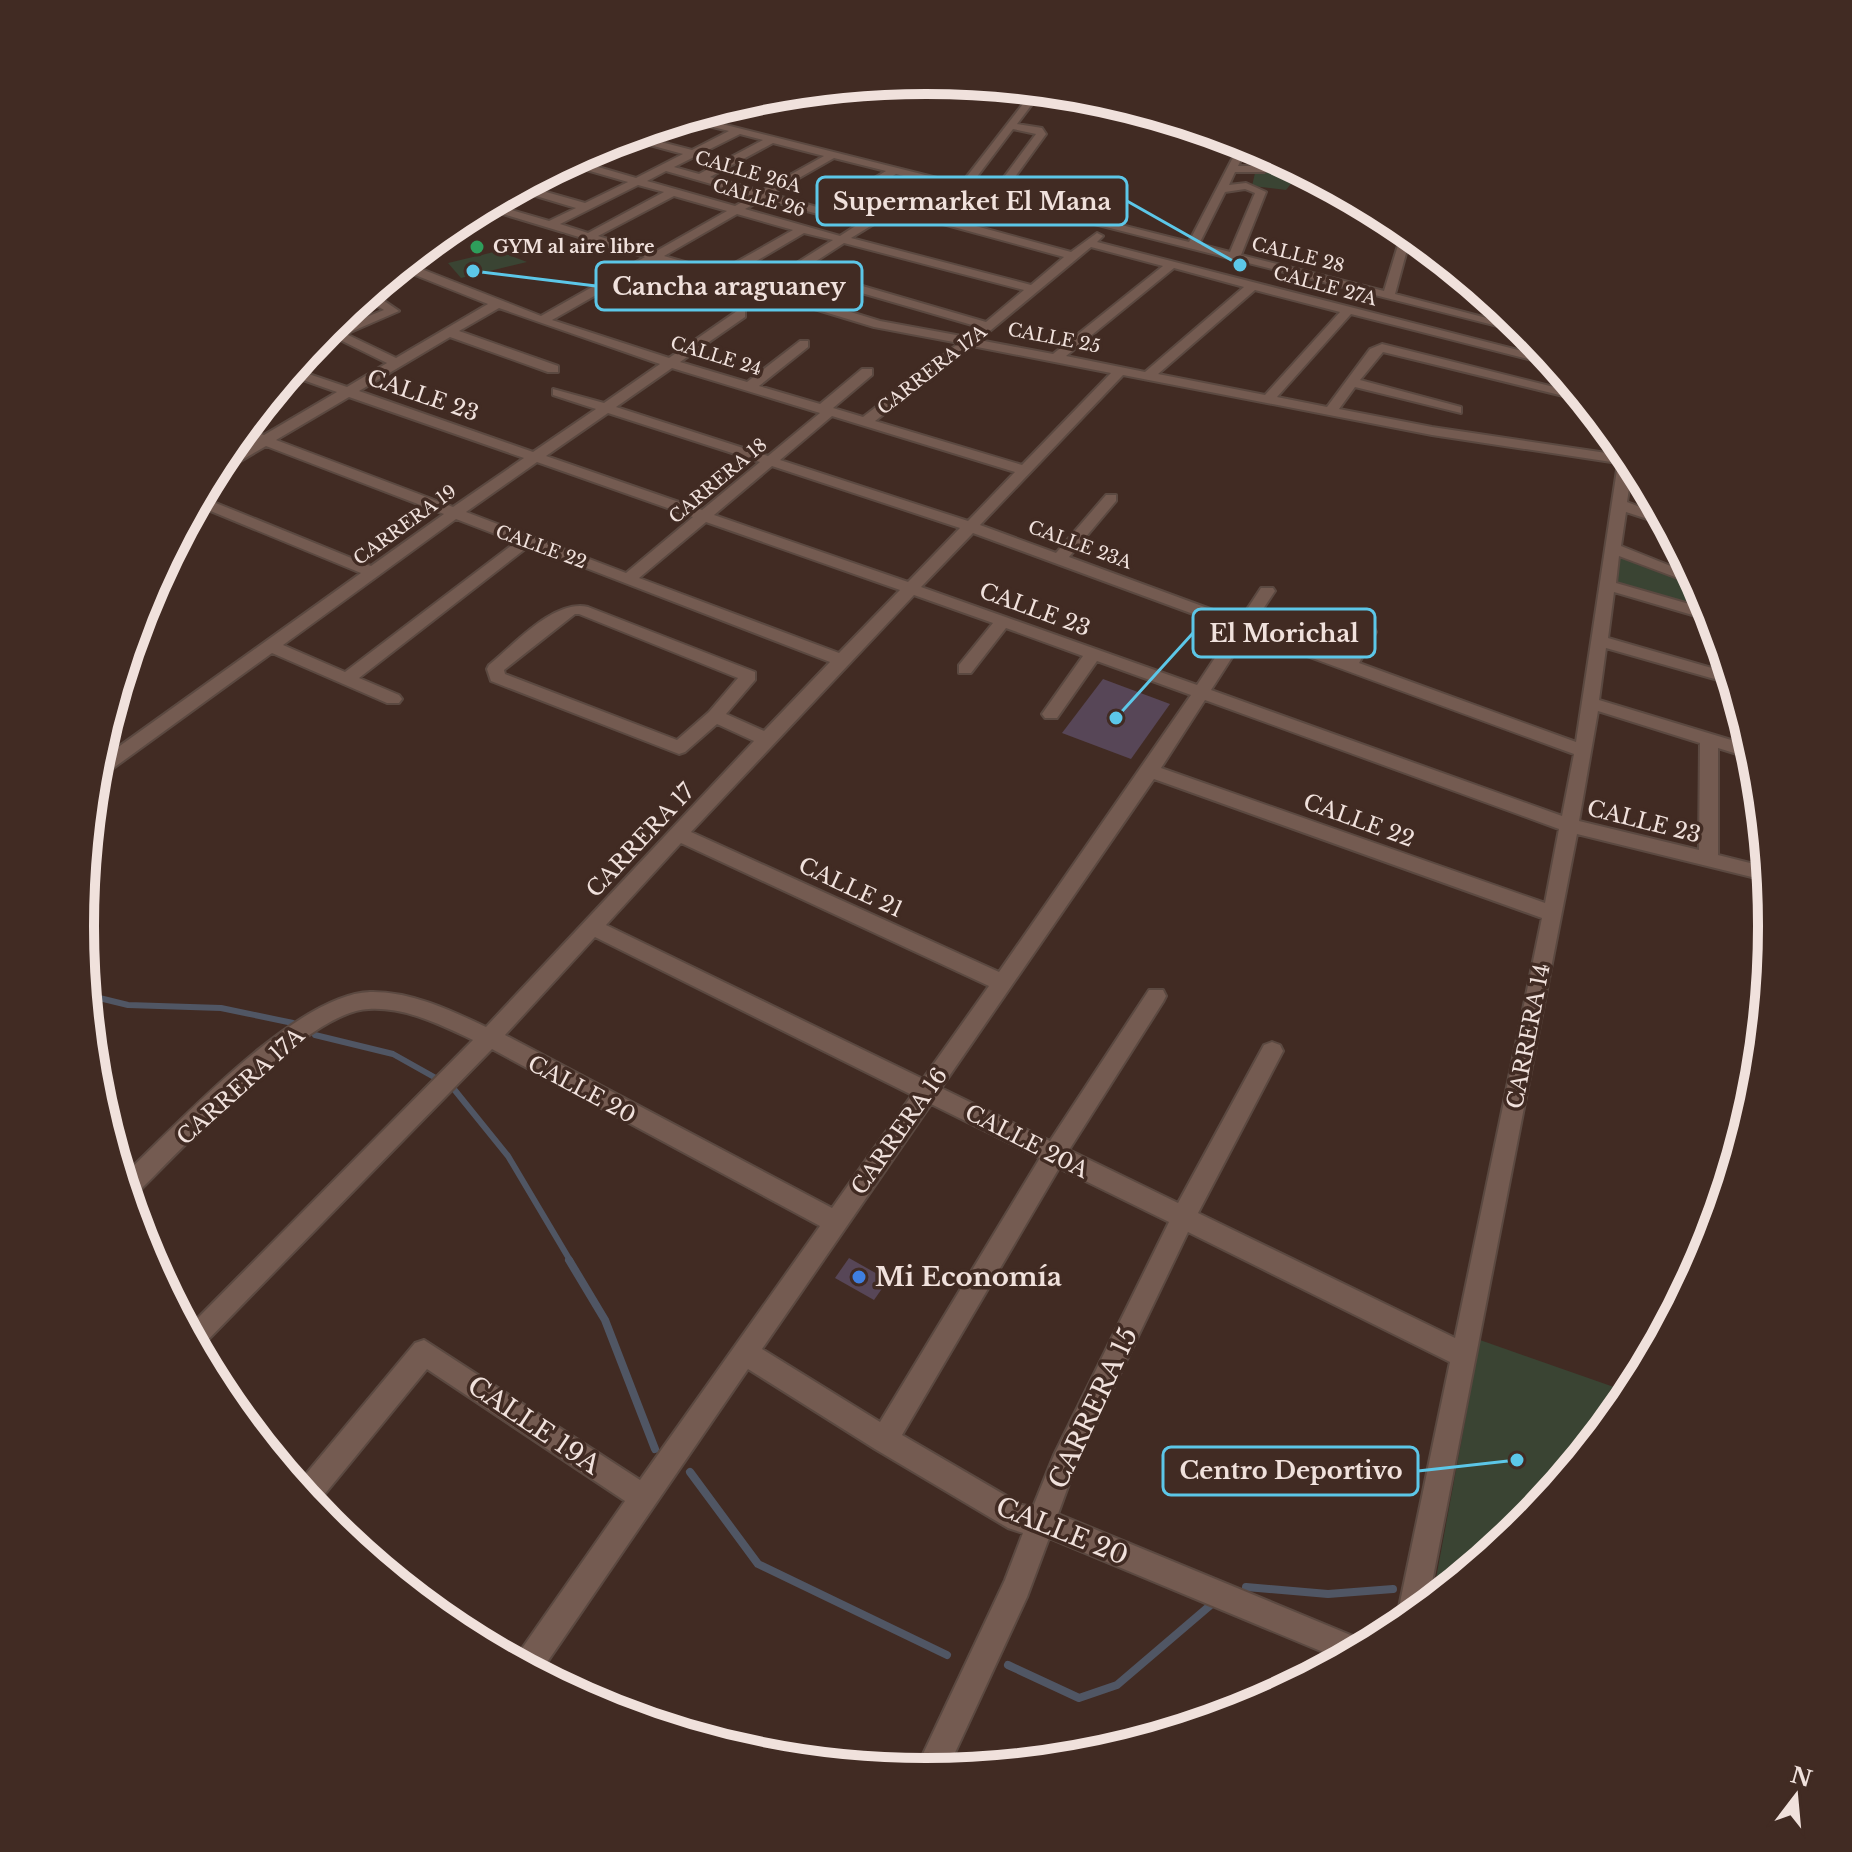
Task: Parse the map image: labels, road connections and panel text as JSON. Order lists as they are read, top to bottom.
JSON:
{
  "streets": {
    "street": [
      "CALLE 26A",
      "CALLE 26",
      "CALLE 28",
      "CALLE 27A",
      "CALLE 25",
      "CALLE 24",
      "CARRERA 17A",
      "CALLE 23",
      "CARRERA 18",
      "CARRERA 19",
      "CALLE 23A",
      "CALLE 22",
      "CARRERA 17",
      "CALLE 21",
      "CARRERA 14",
      "CALLE 20",
      "CARRERA 16",
      "CALLE 20A",
      "CARRERA 15",
      "CALLE 19A"
    ]
  },
  "crossings": [
    ["CALLE 26", "CARRERA 17A"],
    ["CALLE 28", "CARRERA 17A"],
    ["CALLE 27A", "CARRERA 17A"],
    ["CALLE 25", "CARRERA 17A"],
    ["CALLE 25", "CARRERA 17"],
    ["CALLE 24", "CARRERA 17A"],
    ["CALLE 24", "CARRERA 18"],
    ["CALLE 24", "CARRERA 19"],
    ["CALLE 24", "CARRERA 17"],
    ["CARRERA 17A", "CALLE 20"],
    ["CALLE 23", "CARRERA 18"],
    ["CALLE 23", "CARRERA 19"],
    ["CALLE 23", "CARRERA 17"],
    ["CALLE 23", "CARRERA 14"],
    ["CALLE 23", "CARRERA 16"],
    ["CARRERA 18", "CALLE 23A"],
    ["CARRERA 18", "CALLE 22"],
    ["CARRERA 19", "CALLE 23A"],
    ["CARRERA 19", "CALLE 22"],
    ["CALLE 23A", "CARRERA 17"],
    ["CALLE 23A", "CARRERA 14"],
    ["CALLE 23A", "CARRERA 16"],
    ["CALLE 22", "CARRERA 17"],
    ["CALLE 22", "CARRERA 14"],
    ["CALLE 22", "CARRERA 16"],
    ["CARRERA 17", "CALLE 21"],
    ["CARRERA 17", "CALLE 20"],
    ["CARRERA 17", "CALLE 20A"],
    ["CALLE 21", "CARRERA 16"],
    ["CARRERA 14", "CALLE 20A"],
    ["CALLE 20", "CARRERA 16"],
    ["CALLE 20", "CARRERA 15"],
    ["CARRERA 16", "CALLE 20A"],
    ["CARRERA 16", "CALLE 19A"],
    ["CALLE 20A", "CARRERA 15"]
  ],
  "places": [
    "GYM al aire libre",
    "Supermarket El Mana",
    "Cancha araguaney",
    "El Morichal",
    "Mi Economía",
    "Centro Deportivo"
  ],
  "north": "top"
}
